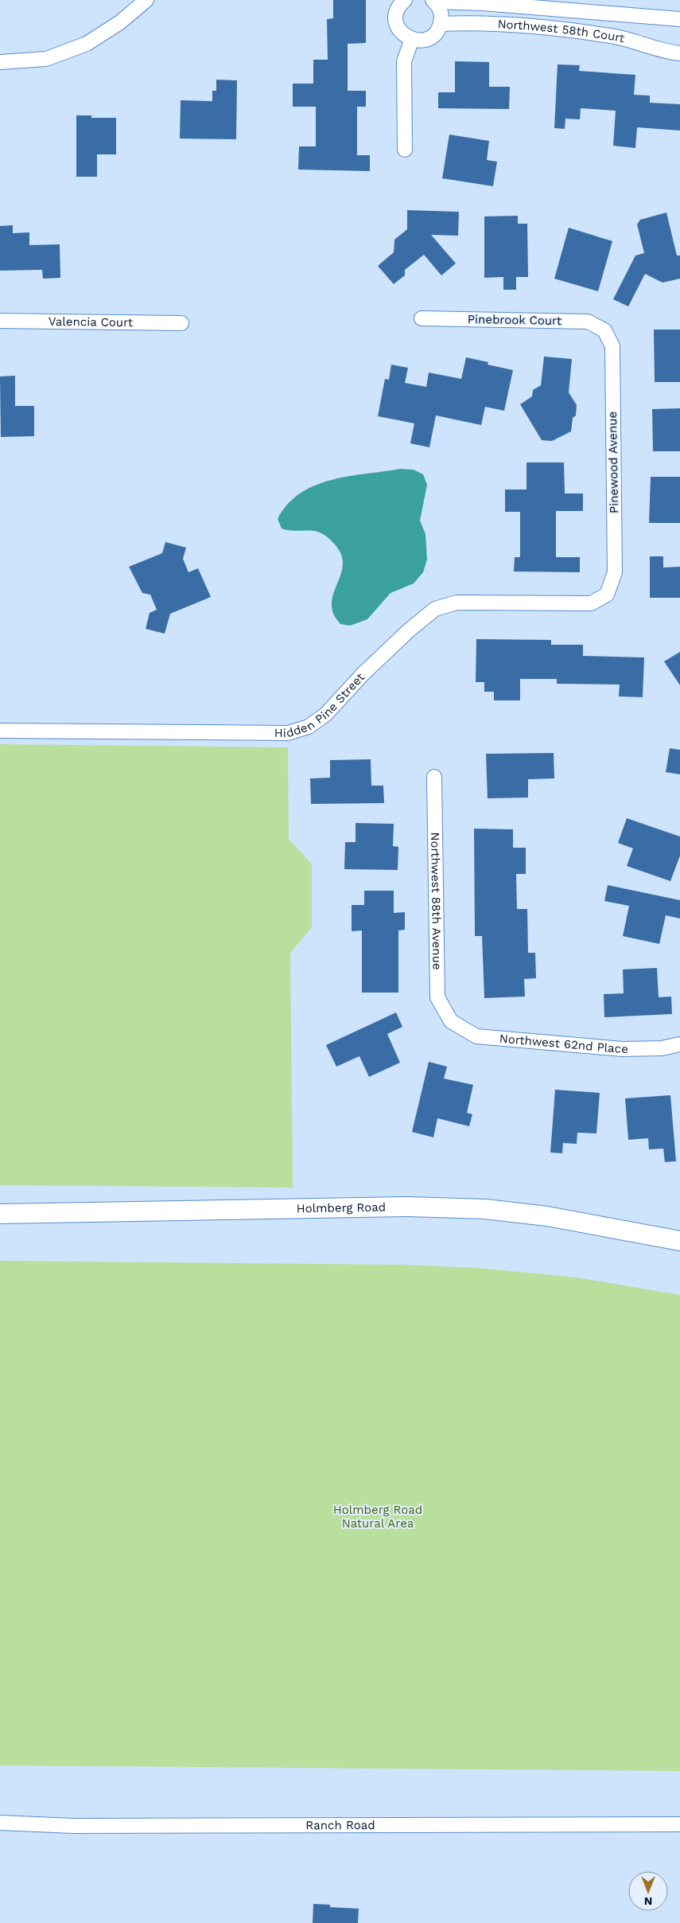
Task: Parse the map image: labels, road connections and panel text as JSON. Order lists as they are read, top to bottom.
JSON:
{
  "streets": {
    "street": [
      "Northwest 58th Court",
      "Pinebrook Court",
      "Valencia Court",
      "Pinewood Avenue",
      "Hidden Pine Street",
      "Northwest 88th Avenue",
      "Northwest 62nd Place",
      "Holmberg Road",
      "Ranch Road"
    ]
  },
  "crossings": [
    ["Pinebrook Court", "Pinewood Avenue"],
    ["Pinewood Avenue", "Hidden Pine Street"],
    ["Northwest 88th Avenue", "Northwest 62nd Place"]
  ],
  "parks": ["Holmberg Road Natural Area"],
  "north": "bottom"
}
